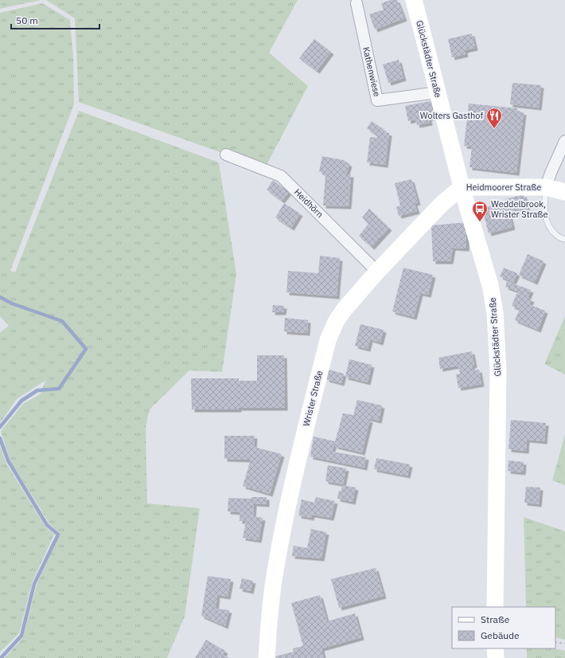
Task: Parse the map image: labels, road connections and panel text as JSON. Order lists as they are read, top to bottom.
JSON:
{
  "streets": {
    "street": [
      "Glückstädter Straße",
      "Kathenwiese",
      "Heidmoorer Straße",
      "Heidhörn",
      "Wrister Straße"
    ]
  },
  "crossings": [
    ["Glückstädter Straße", "Kathenwiese"],
    ["Glückstädter Straße", "Heidmoorer Straße"],
    ["Glückstädter Straße", "Wrister Straße"],
    ["Heidmoorer Straße", "Wrister Straße"],
    ["Heidhörn", "Wrister Straße"]
  ],
  "places": {
    "restaurant": ["Wolters Gasthof"],
    "bus stop": ["Weddelbrook, Wrister Straße"]
  },
  "legend": ["Straße", "Gebäude"],
  "scale_bar": "50 m"
}
